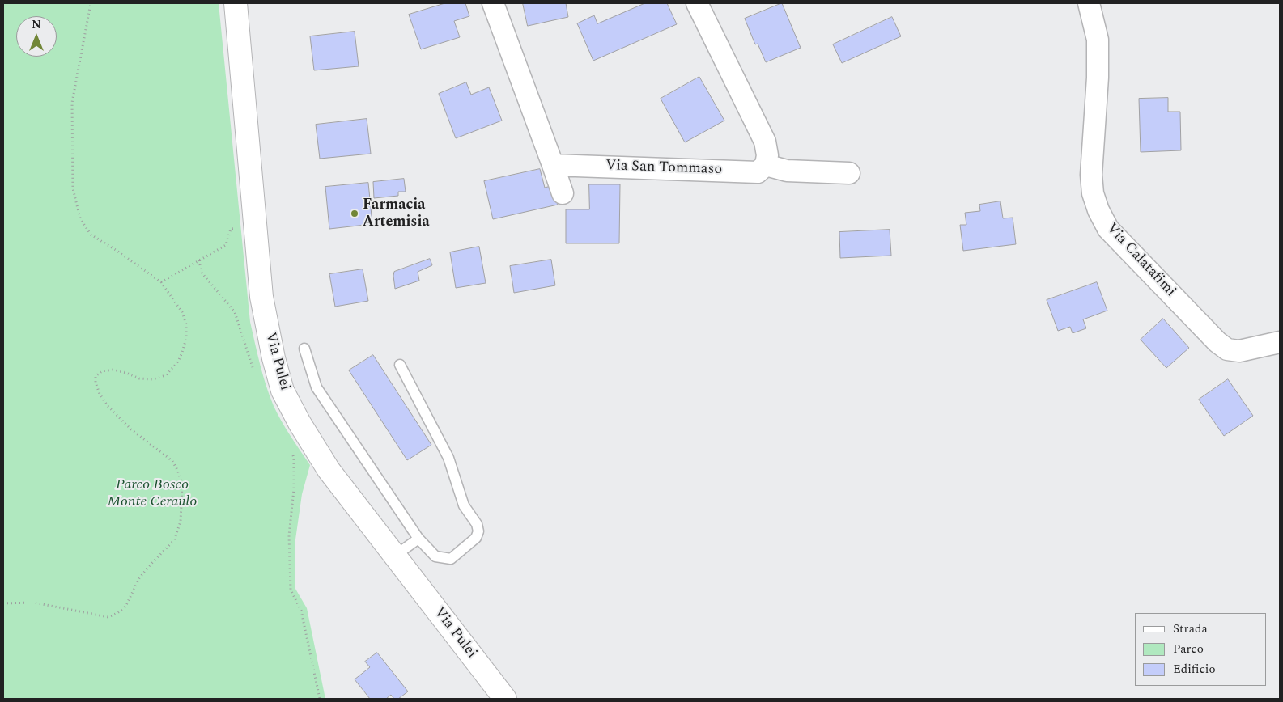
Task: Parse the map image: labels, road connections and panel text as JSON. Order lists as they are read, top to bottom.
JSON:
{
  "streets": {
    "main road": ["Via Pulei"],
    "street": ["Via San Tommaso", "Via Calatafimi"]
  },
  "parks": ["Parco Bosco Monte Ceraulo"],
  "places": ["Farmacia Artemisia"],
  "legend": ["Strada", "Parco", "Edificio"],
  "north": "top"
}
